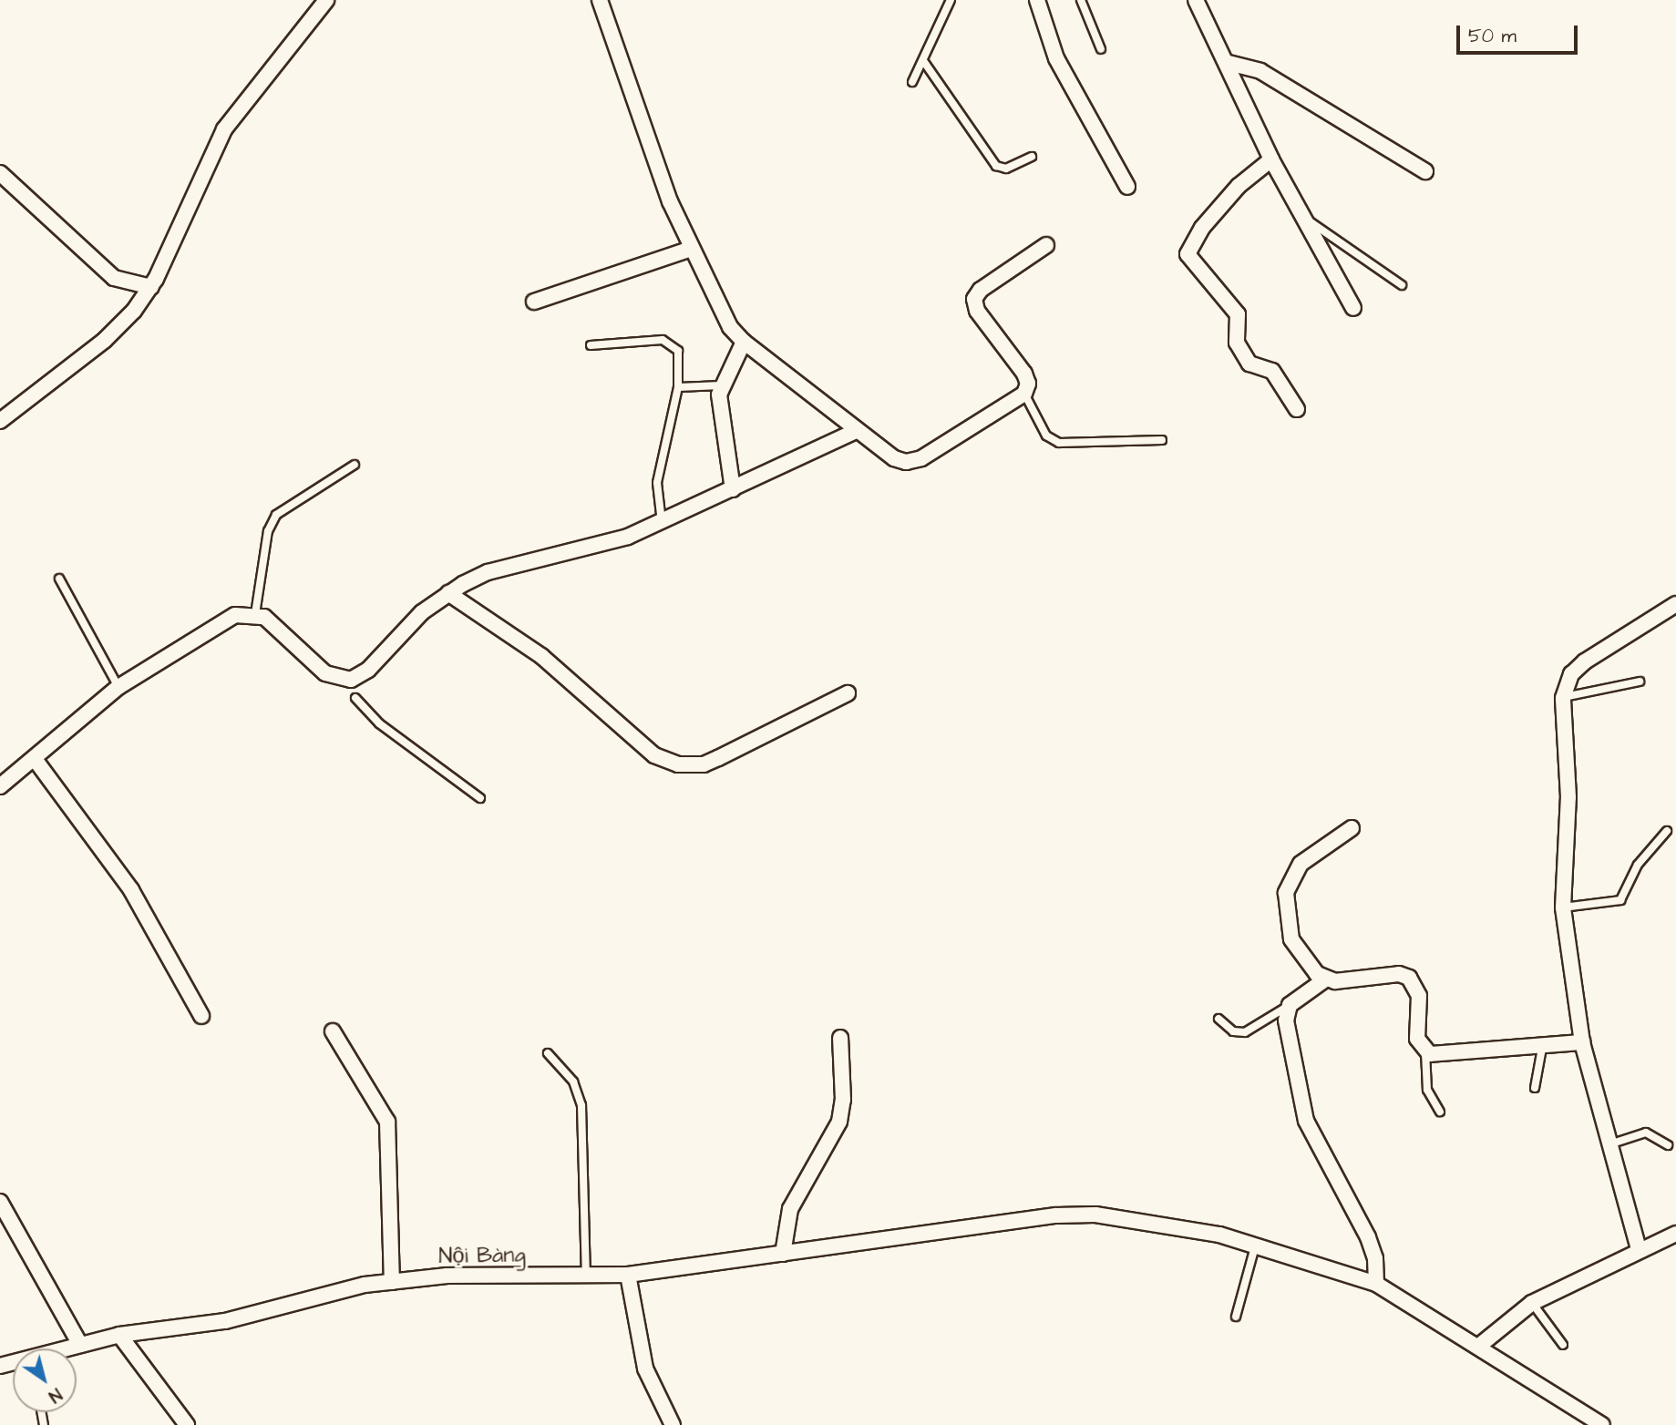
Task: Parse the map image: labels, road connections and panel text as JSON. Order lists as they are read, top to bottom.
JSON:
{
  "streets": {
    "street": ["Nội Bàng"]
  },
  "scale_bar": "50 m",
  "north": "bottom right"
}
